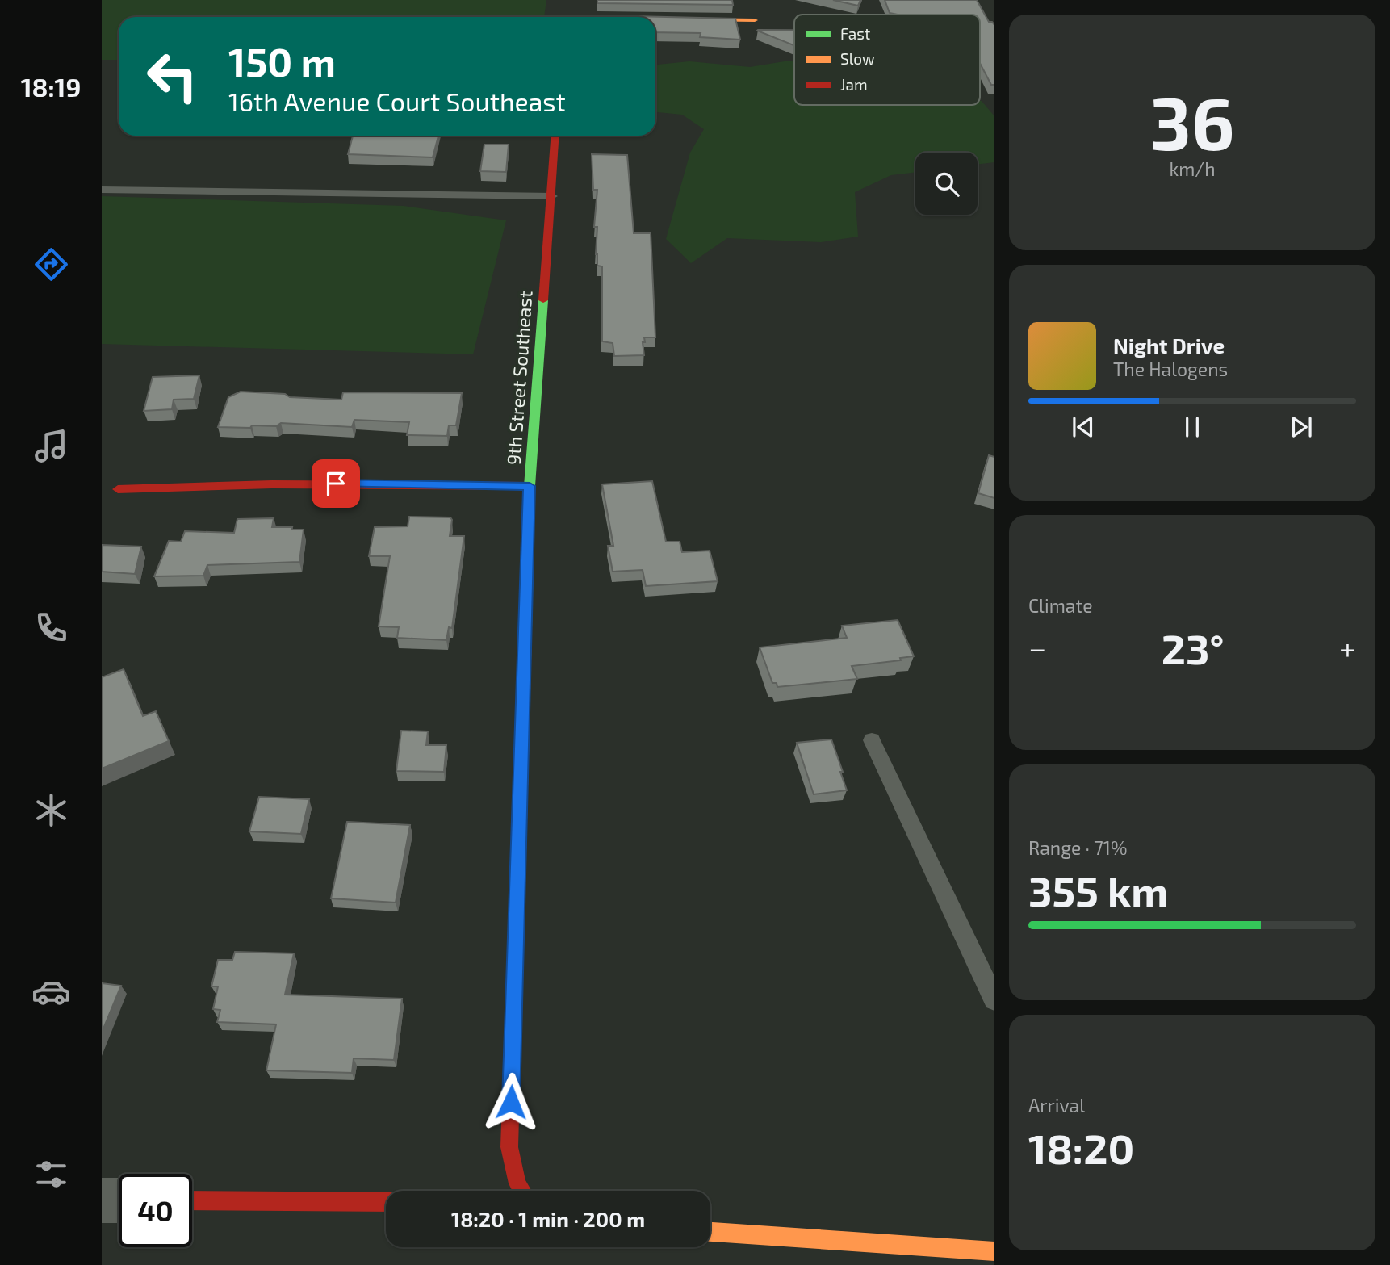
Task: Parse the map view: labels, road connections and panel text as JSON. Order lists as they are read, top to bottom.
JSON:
{
  "streets": {
    "street": ["9th Street Southeast"]
  },
  "legend": ["Fast", "Slow", "Jam"],
  "page": {
    "tabs": "18:19",
    "tile": [
      ["36", "km/h"],
      "Climate",
      ["Range · 71%", "355 km"],
      ["Arrival", "18:20"]
    ],
    "turn": ["150 m", "16th Avenue Court Southeast"],
    "song": ["Night Drive", "The Halogens"],
    "heat": ["−", "23°", "+"],
    "limit": "40",
    "trip": "18:20 · 1 min · 200 m"
  }
}
